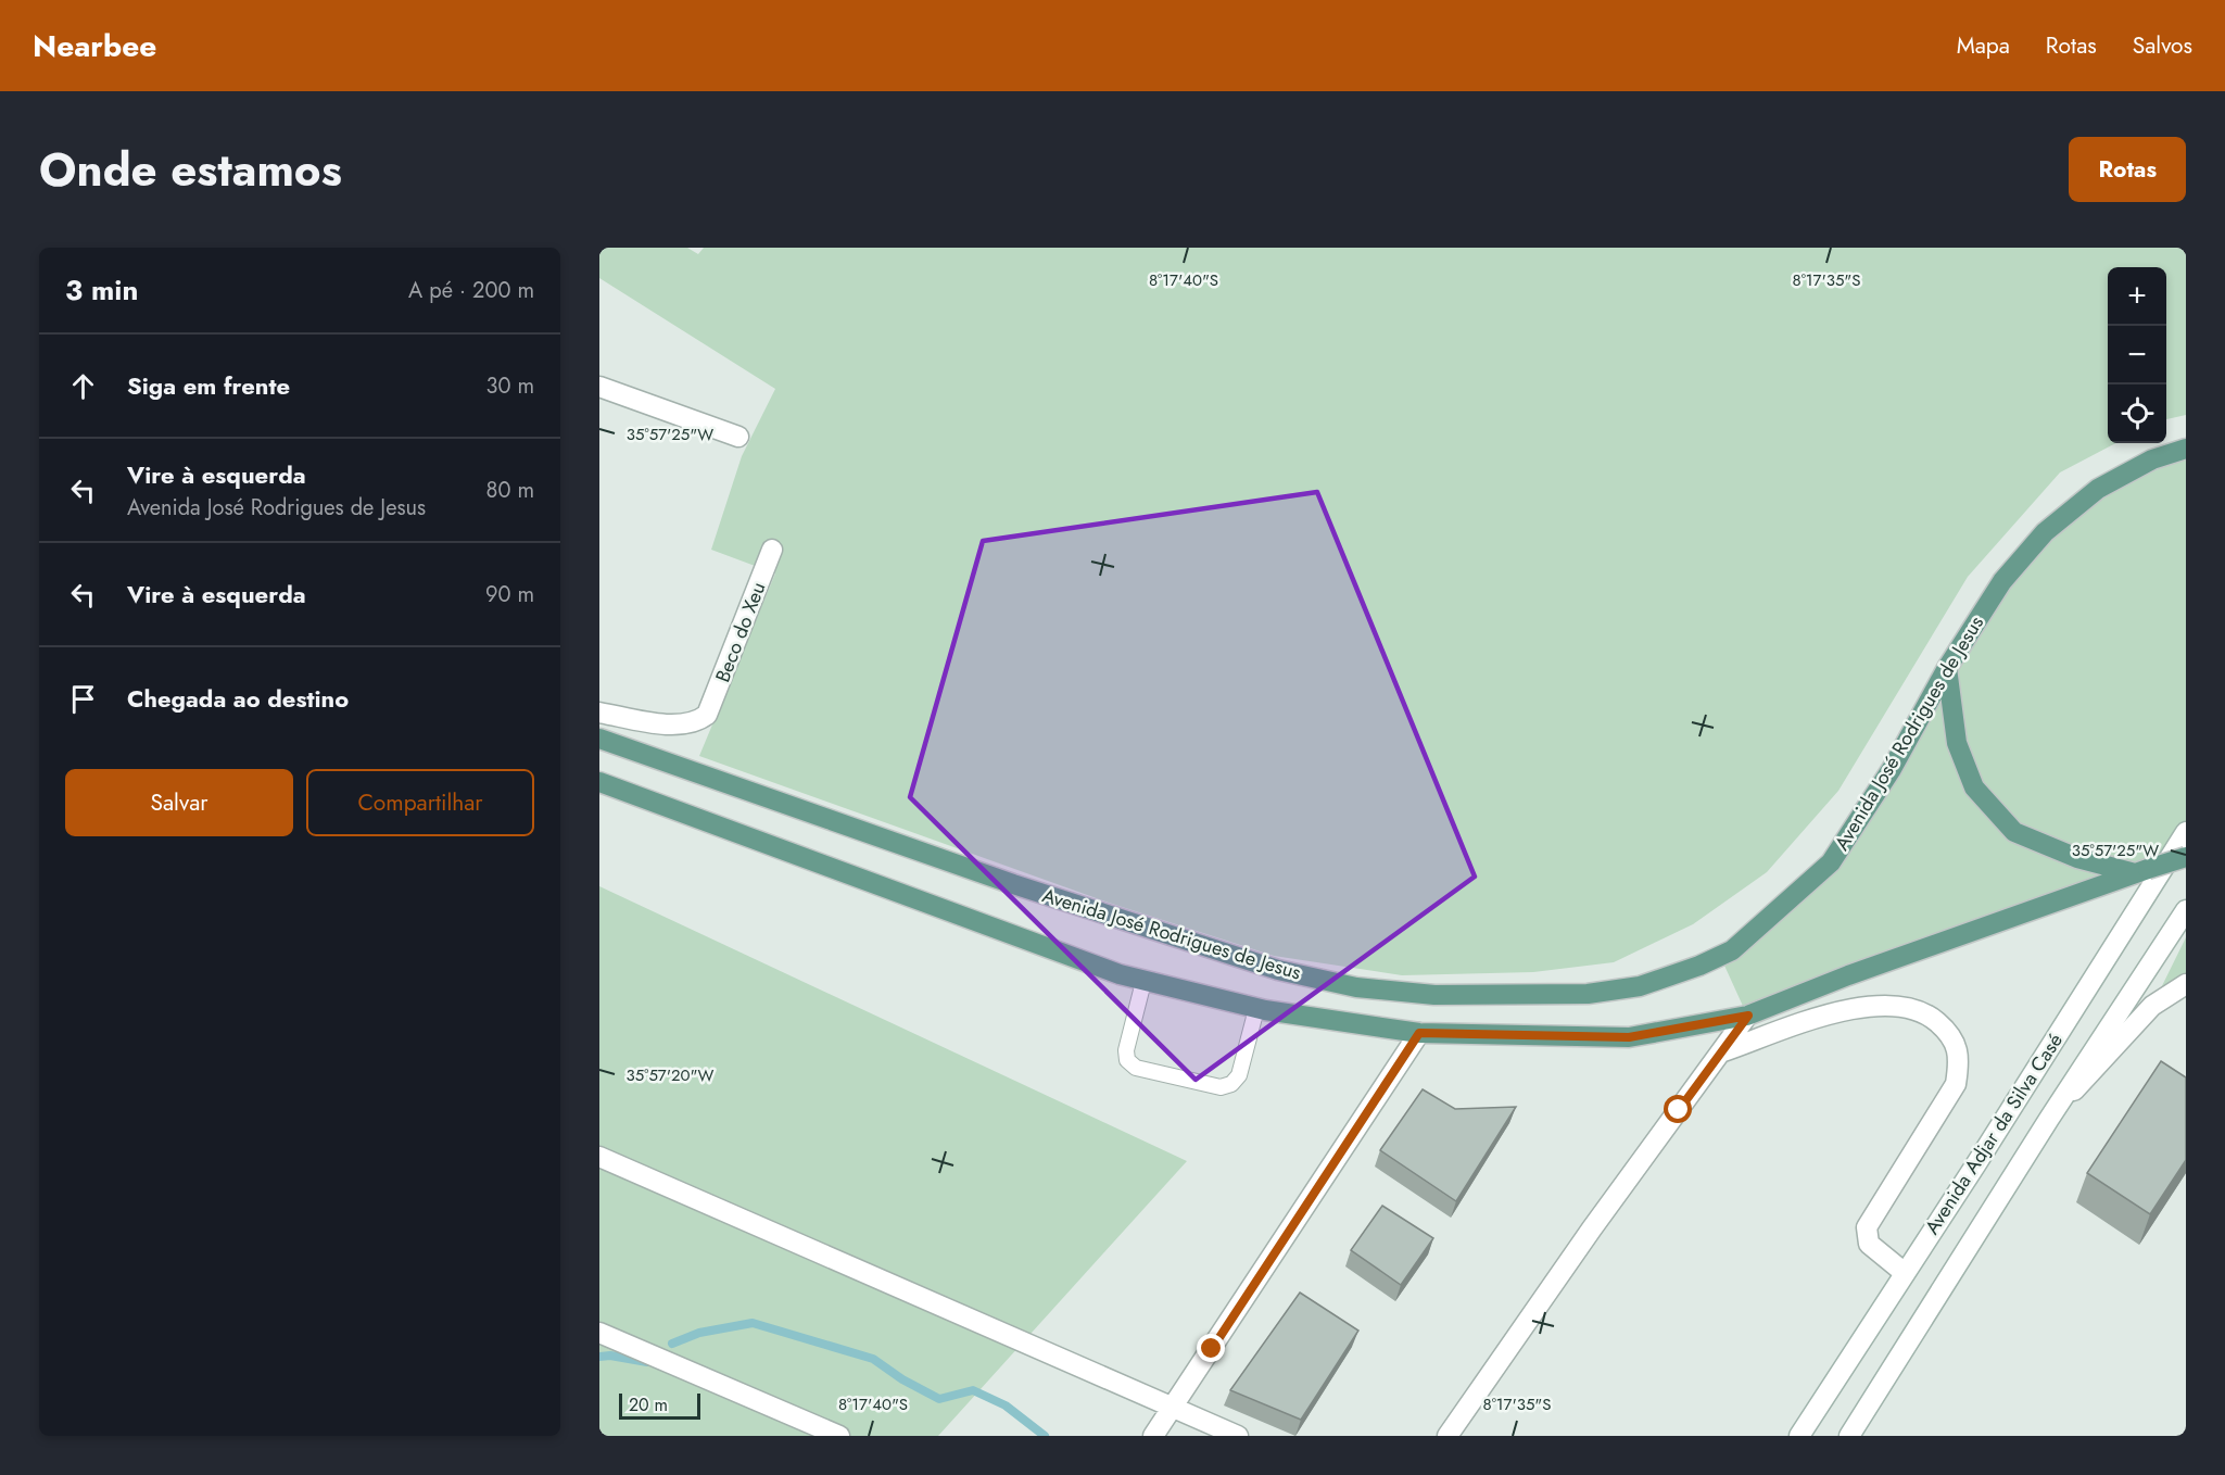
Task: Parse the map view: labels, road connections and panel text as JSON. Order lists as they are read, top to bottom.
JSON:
{
  "streets": {
    "main road": ["Avenida José Rodrigues de Jesus"],
    "street": ["Beco do Xeu", "Avenida Adjar da Silva Casé"]
  },
  "scale_bar": "20 m",
  "page": {
    "header": "Nearbee",
    "nav": ["Mapa", "Rotas", "Salvos"],
    "title": "Onde estamos",
    "buttons": [
      "Rotas",
      ["Salvar", "Compartilhar"]
    ],
    "heading": ["3 min", "A pé · 200 m"],
    "map_buttons": ["+", "−"],
    "list": [
      ["Siga em frente", "30 m"],
      ["Vire à esquerda", "Avenida José Rodrigues de Jesus", "80 m"],
      ["Vire à esquerda", "90 m"],
      "Chegada ao destino"
    ],
    "scale": "20 m"
  },
  "coordinates": [
    "8°17'40\"S",
    "8°17'35\"S",
    "35°57'25\"W",
    "35°57'20\"W"
  ]
}
